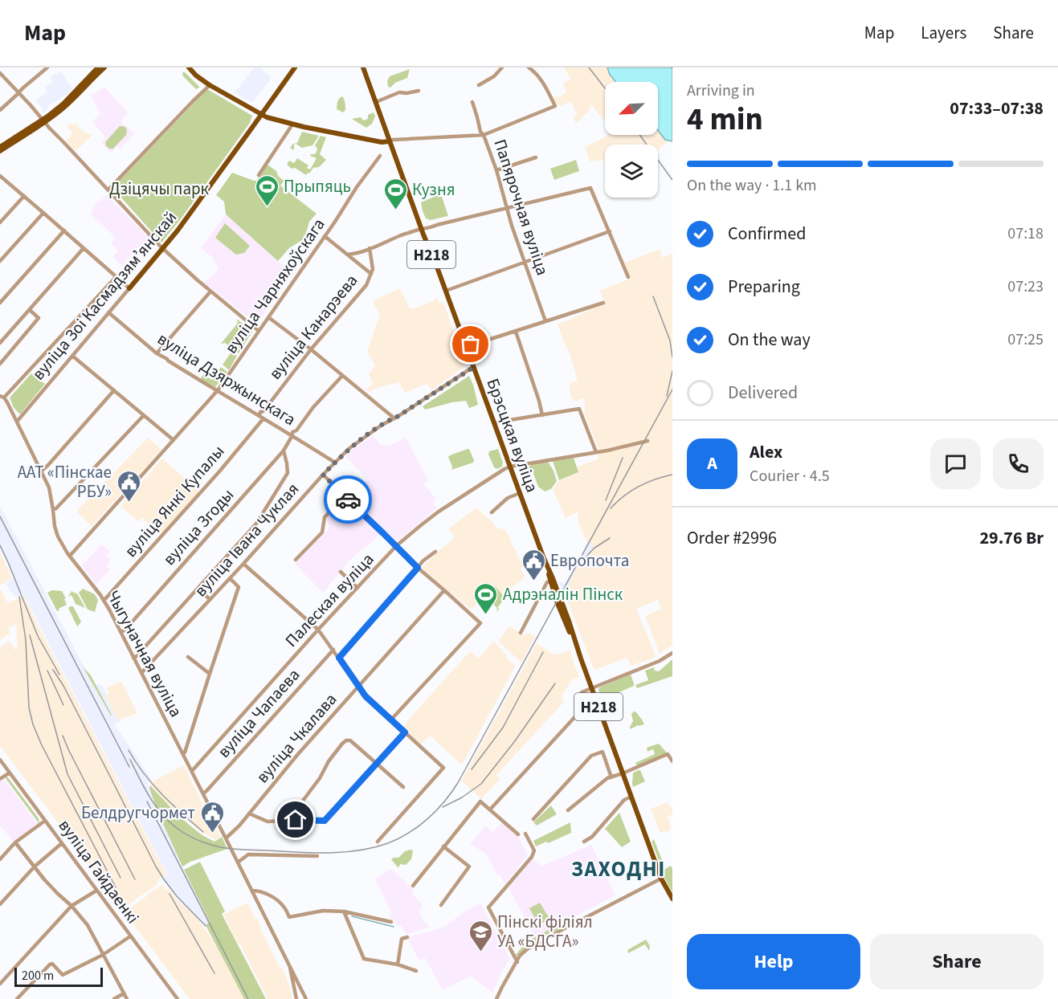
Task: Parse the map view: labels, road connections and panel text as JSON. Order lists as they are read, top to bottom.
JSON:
{
  "streets": {
    "main road": ["Н218", "вуліца Зоі Касмадзямʼянскай", "Брэсцкая вуліца"],
    "street": [
      "Папярочная вуліца",
      "вуліца Чарняхоўскага",
      "вуліца Канарэева",
      "вуліца Дзяржынскага",
      "вуліца Янкі Купалы",
      "вуліца Згоды",
      "вуліца Івана Чуклая",
      "Палеская вуліца",
      "Чыгуначная вуліца",
      "вуліца Чапаева",
      "вуліца Чкалава",
      "вуліца Гайдаенкі"
    ]
  },
  "crossings": [
    ["Папярочная вуліца", "вуліца Канарэева"],
    ["вуліца Чарняхоўскага", "вуліца Дзяржынскага"],
    ["вуліца Чарняхоўскага", "Чыгуначная вуліца"],
    ["вуліца Зоі Касмадзямʼянскай", "вуліца Дзяржынскага"],
    ["вуліца Зоі Касмадзямʼянскай", "Чыгуначная вуліца"],
    ["вуліца Канарэева", "вуліца Дзяржынскага"],
    ["вуліца Канарэева", "Брэсцкая вуліца"],
    ["вуліца Канарэева", "вуліца Янкі Купалы"],
    ["вуліца Дзяржынскага", "вуліца Янкі Купалы"],
    ["вуліца Дзяржынскага", "вуліца Згоды"],
    ["вуліца Дзяржынскага", "вуліца Івана Чуклая"],
    ["Брэсцкая вуліца", "вуліца Івана Чуклая"],
    ["Брэсцкая вуліца", "Палеская вуліца"],
    ["вуліца Янкі Купалы", "Чыгуначная вуліца"],
    ["вуліца Згоды", "Чыгуначная вуліца"],
    ["вуліца Івана Чуклая", "Чыгуначная вуліца"],
    ["Палеская вуліца", "Чыгуначная вуліца"],
    ["Чыгуначная вуліца", "вуліца Чапаева"],
    ["Чыгуначная вуліца", "вуліца Чкалава"]
  ],
  "districts": ["ЗАХОДНІ"],
  "parks": ["Дзіцячы парк"],
  "places": {
    "sports": ["Прыпяць", "Кузня", "Адрэналін Пінск"],
    "public building": ["ААТ «Пінскае РБУ»", "Европочта", "Белдругчормет"],
    "school or university": ["Пінскі філіял УА «БДСГА»"]
  },
  "scale_bar": "200 m",
  "north": "bottom left",
  "page": {
    "header": "Map",
    "nav": ["Map", "Layers", "Share"],
    "heading": ["4 min", "Arriving in", "07:33–07:38"],
    "panel": [
      "Alex",
      "Courier · 4.5",
      "Order #2996",
      "29.76 Br"
    ],
    "bar": "On the way · 1.1 km",
    "list": [
      ["Confirmed", "07:18"],
      ["Preparing", "07:23"],
      ["On the way", "07:25"],
      "Delivered"
    ],
    "round": "A",
    "buttons": ["Help", "Share"],
    "scale": "200 m"
  }
}
